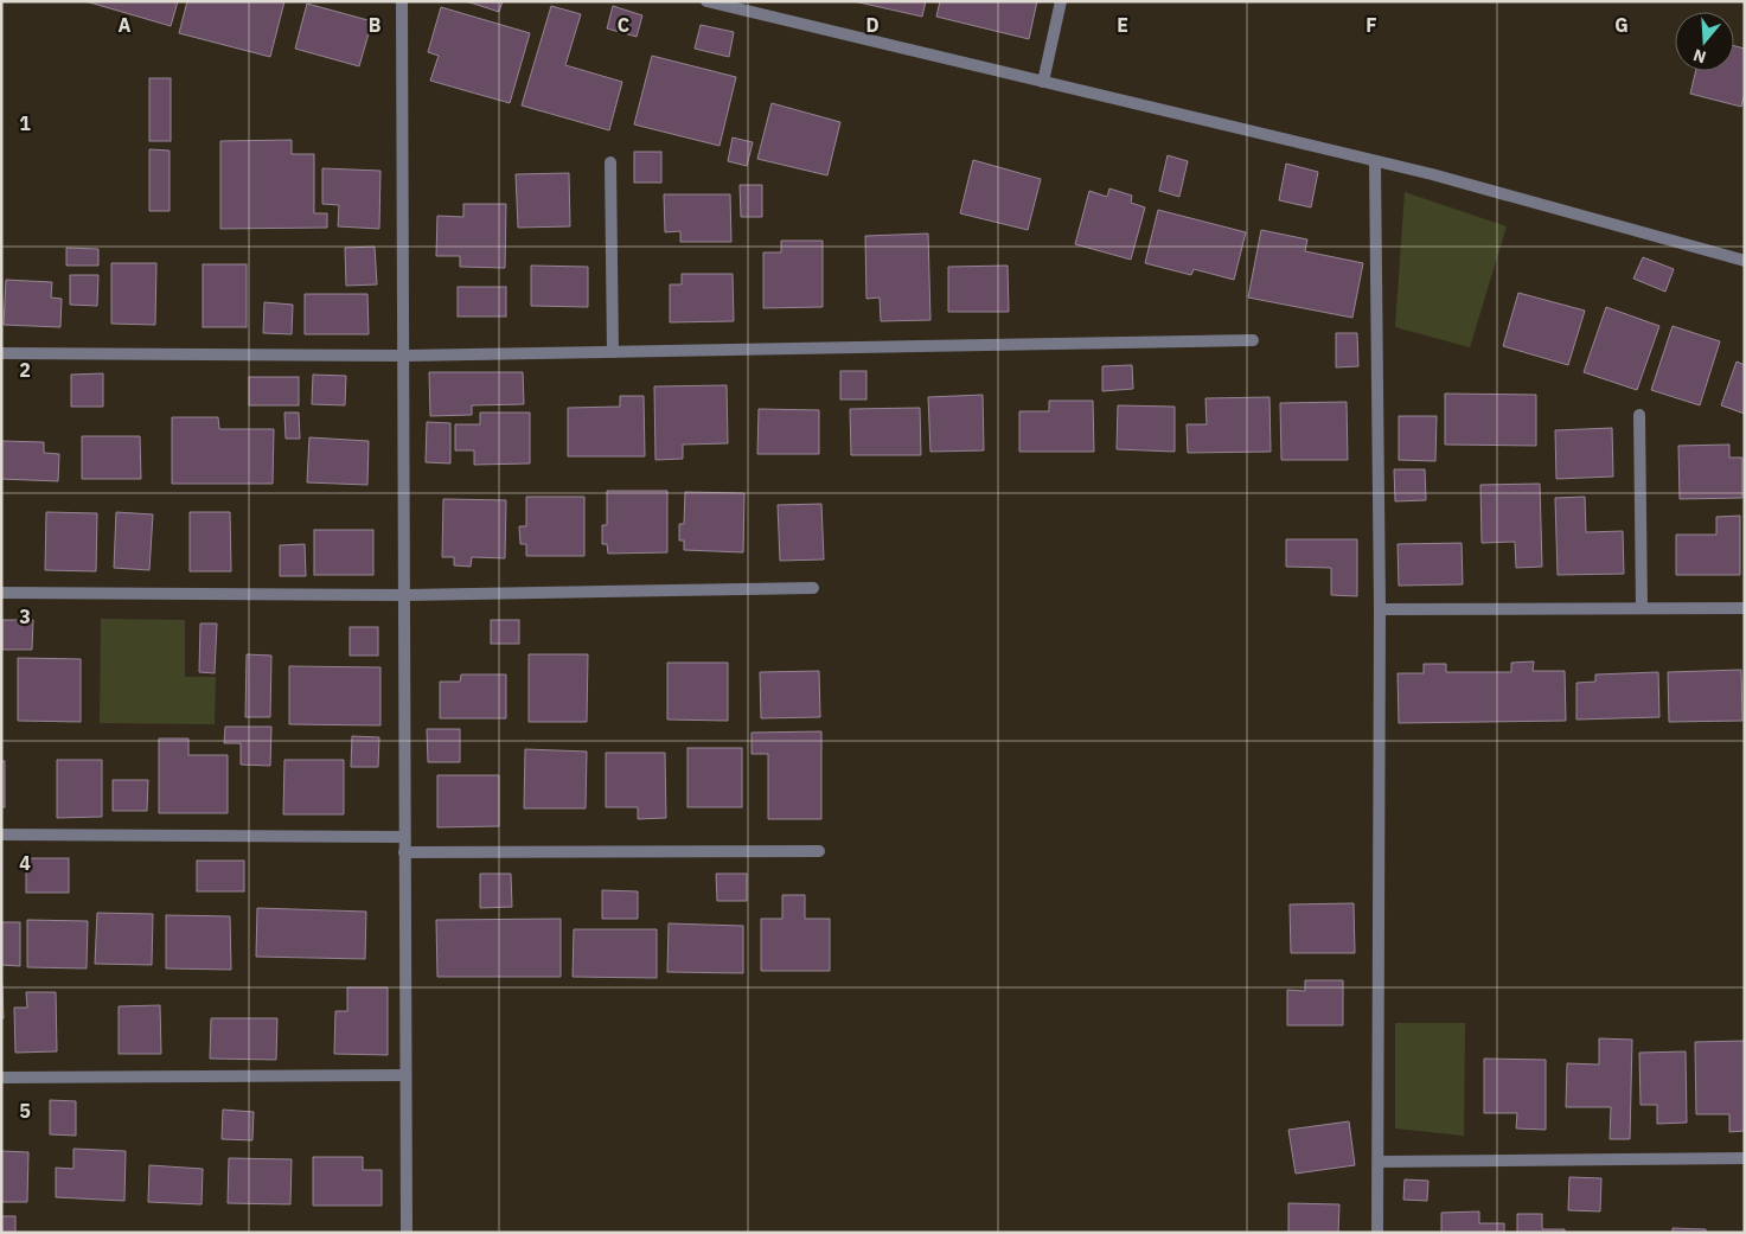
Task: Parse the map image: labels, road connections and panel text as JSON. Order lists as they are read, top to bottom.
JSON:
{
  "north": "bottom",
  "grid": {
    "columns": [
      "A",
      "B",
      "C",
      "D",
      "E",
      "F",
      "G"
    ],
    "rows": [
      "1",
      "2",
      "3",
      "4",
      "5"
    ]
  }
}
